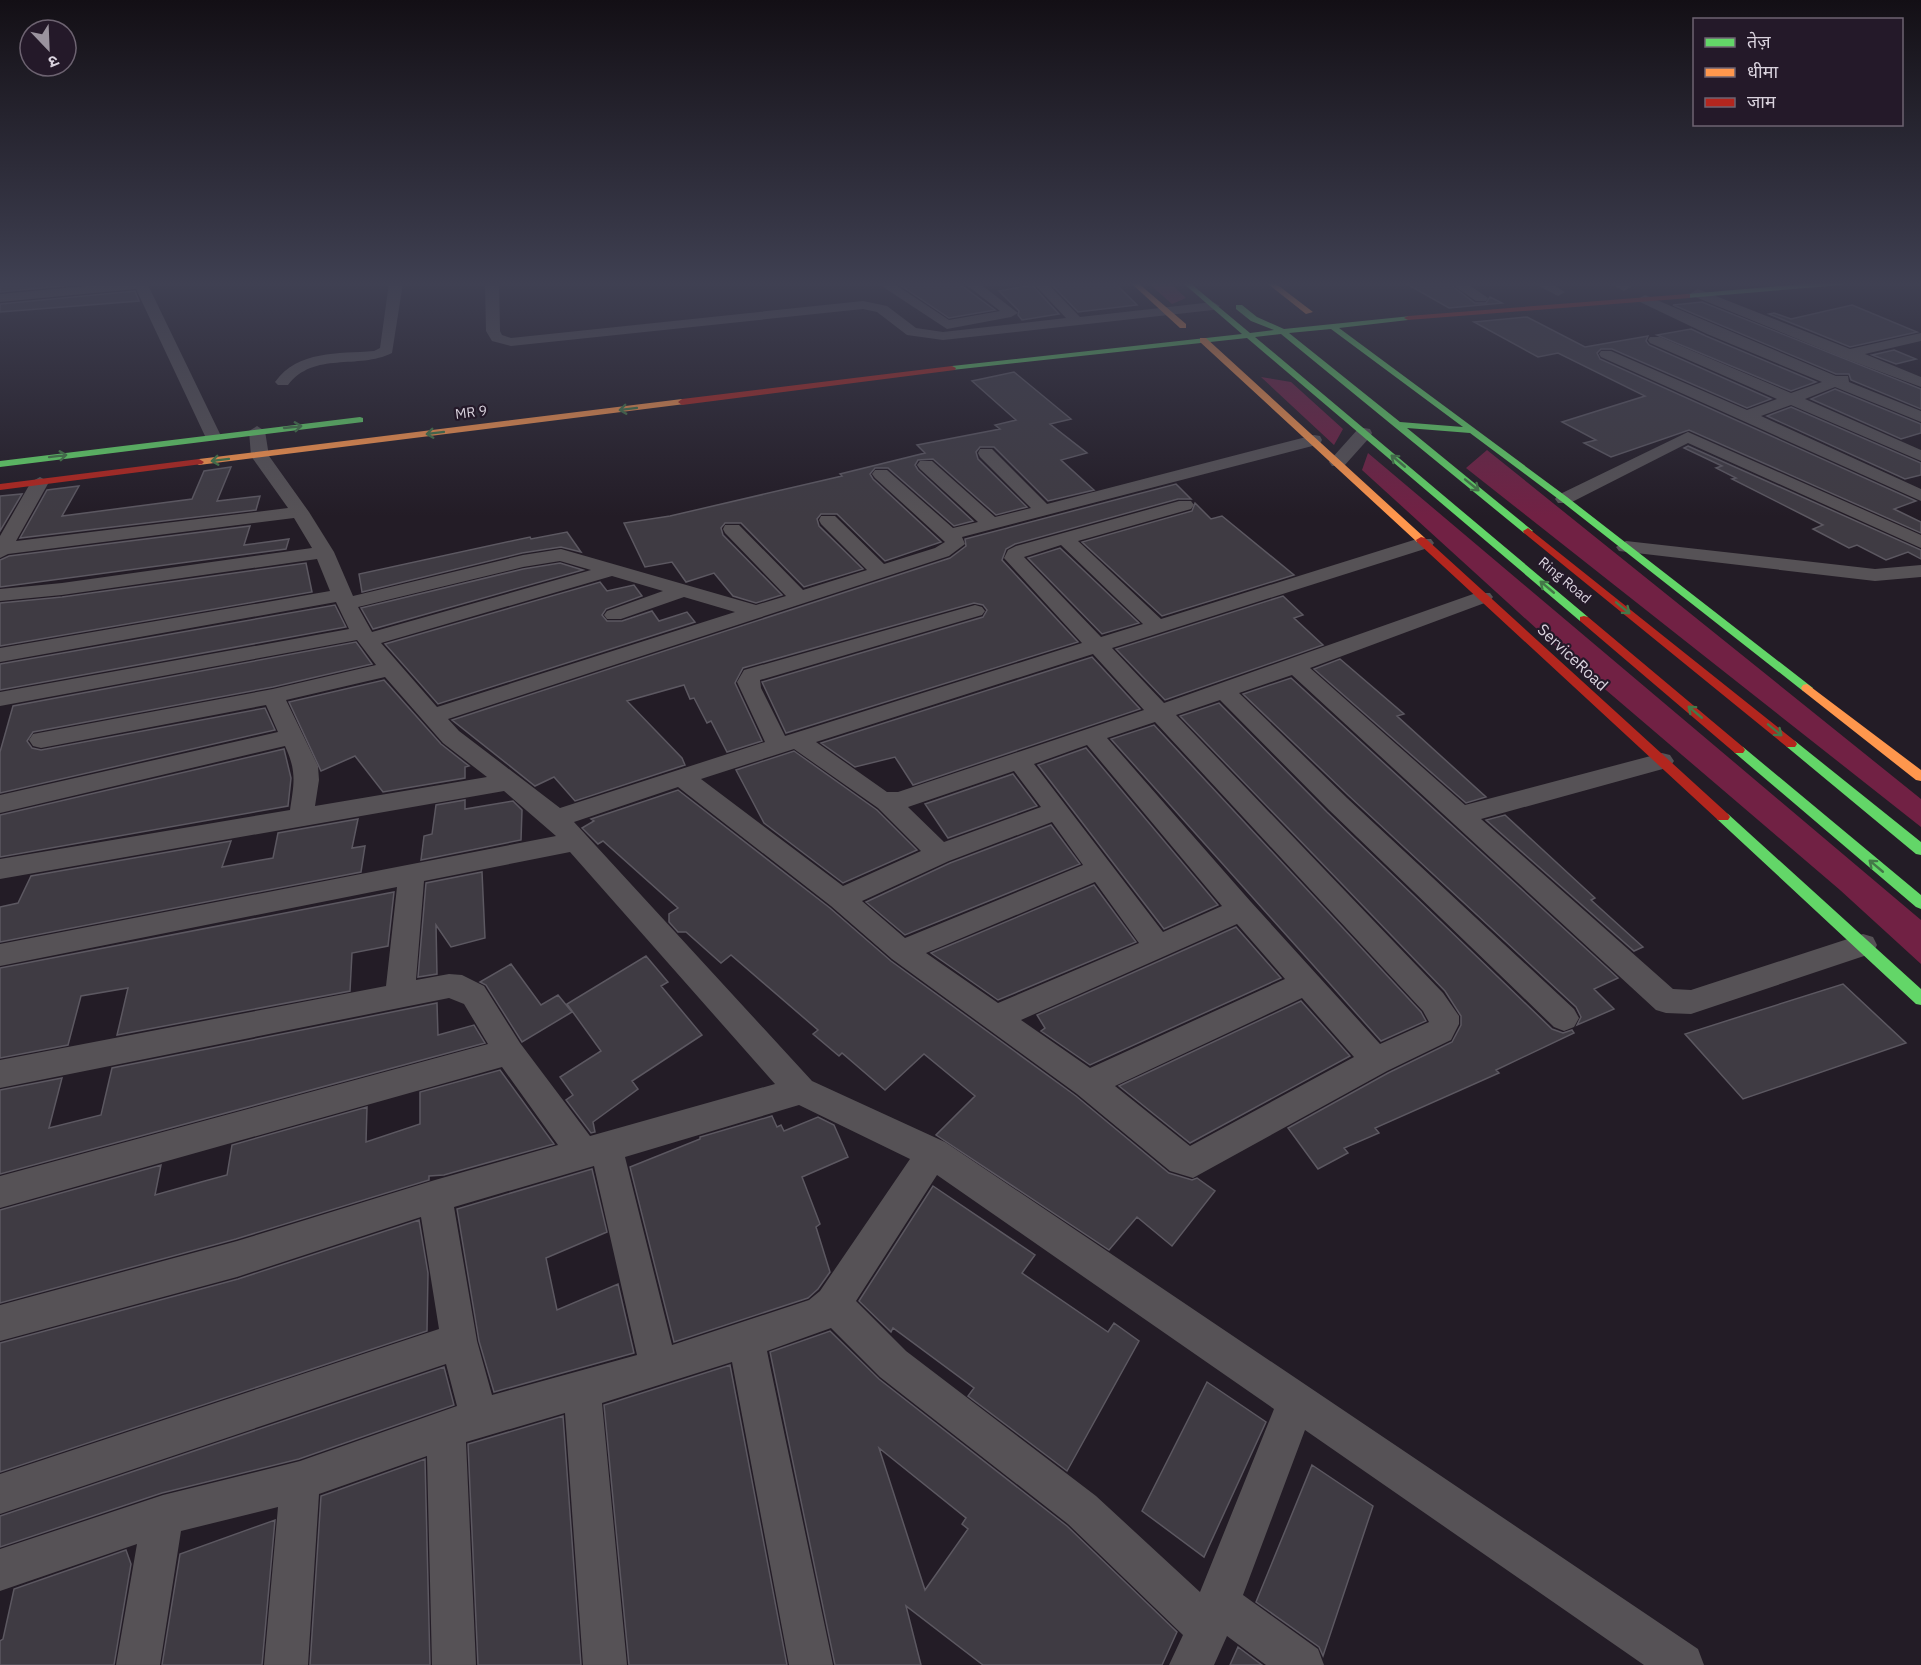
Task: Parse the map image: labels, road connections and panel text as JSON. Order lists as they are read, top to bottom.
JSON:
{
  "streets": {
    "street": ["MR 9", "Ring Road", "ServiceRoad"]
  },
  "legend": ["तेज़", "धीमा", "जाम"],
  "north": "bottom right"
}
